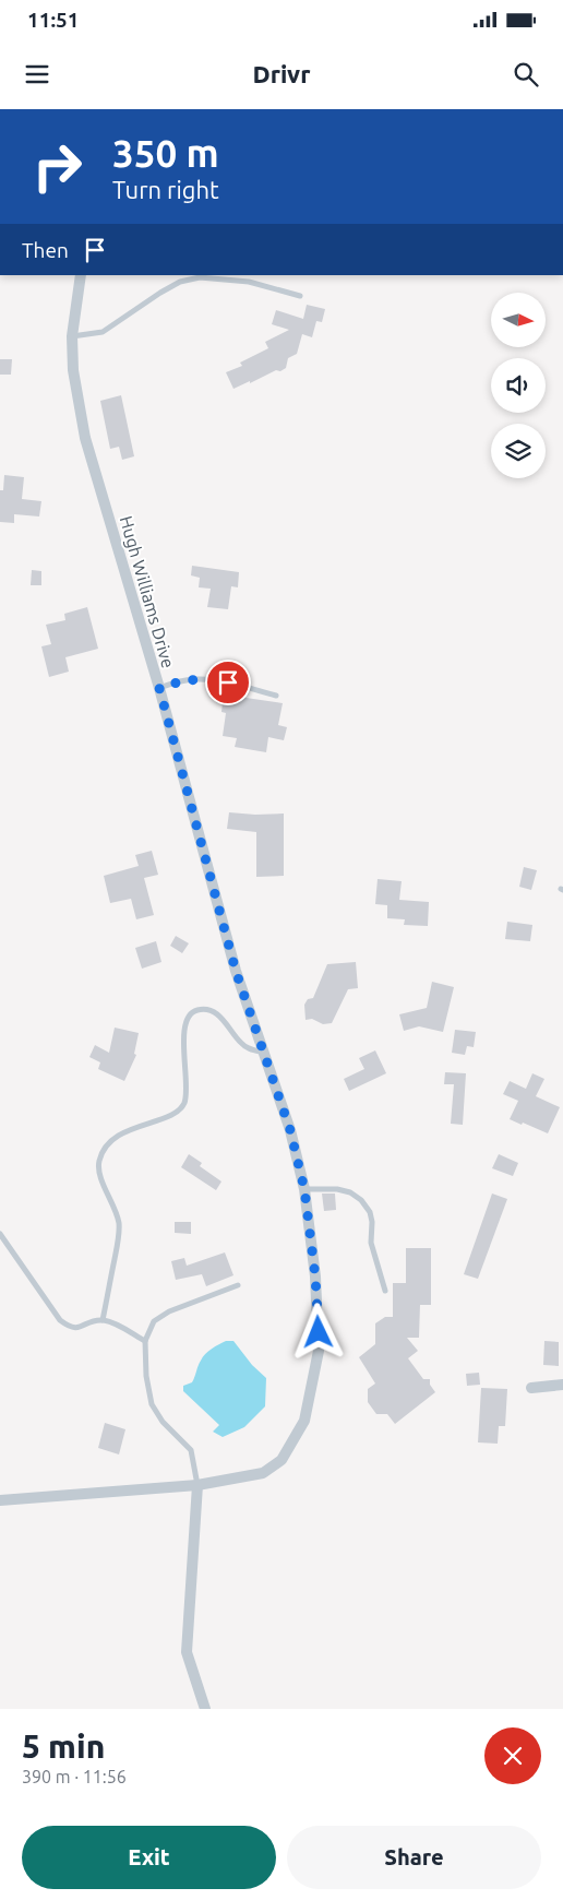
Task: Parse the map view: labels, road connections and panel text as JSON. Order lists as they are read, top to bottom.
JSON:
{
  "streets": {
    "street": ["Hugh Williams Drive"]
  },
  "north": "right",
  "page": {
    "status": "11:51",
    "header": "Drivr",
    "turn": ["350 m", "Turn right"],
    "then": "Then",
    "heading": ["5 min", "390 m · 11:56"],
    "buttons": ["Exit", "Share"]
  }
}
